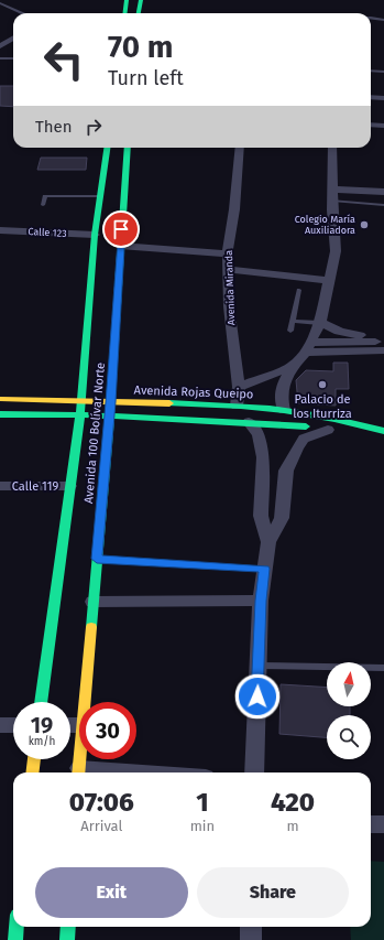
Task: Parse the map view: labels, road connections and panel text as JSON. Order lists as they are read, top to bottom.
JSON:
{
  "streets": {
    "main road": ["Avenida Rojas Queipo", "Avenida 100 Bolívar Norte"],
    "street": ["Calle 123", "Avenida Miranda", "Calle 119"]
  },
  "crossings": [
    ["Calle 123", "Avenida 100 Bolívar Norte"],
    ["Avenida Miranda", "Avenida Rojas Queipo"],
    ["Avenida Rojas Queipo", "Avenida 100 Bolívar Norte"],
    ["Avenida 100 Bolívar Norte", "Calle 119"]
  ],
  "places": ["Colegio María Auxiliadora", "Palacio de los Iturriza"],
  "north": "top",
  "page": {
    "turn": ["70 m", "Turn left"],
    "then": "Then",
    "speed": "19 km/h",
    "limit": "30",
    "eta": [
      "07:06",
      "Arrival",
      "1",
      "min",
      "420",
      "m"
    ],
    "buttons": ["Exit", "Share"]
  }
}
